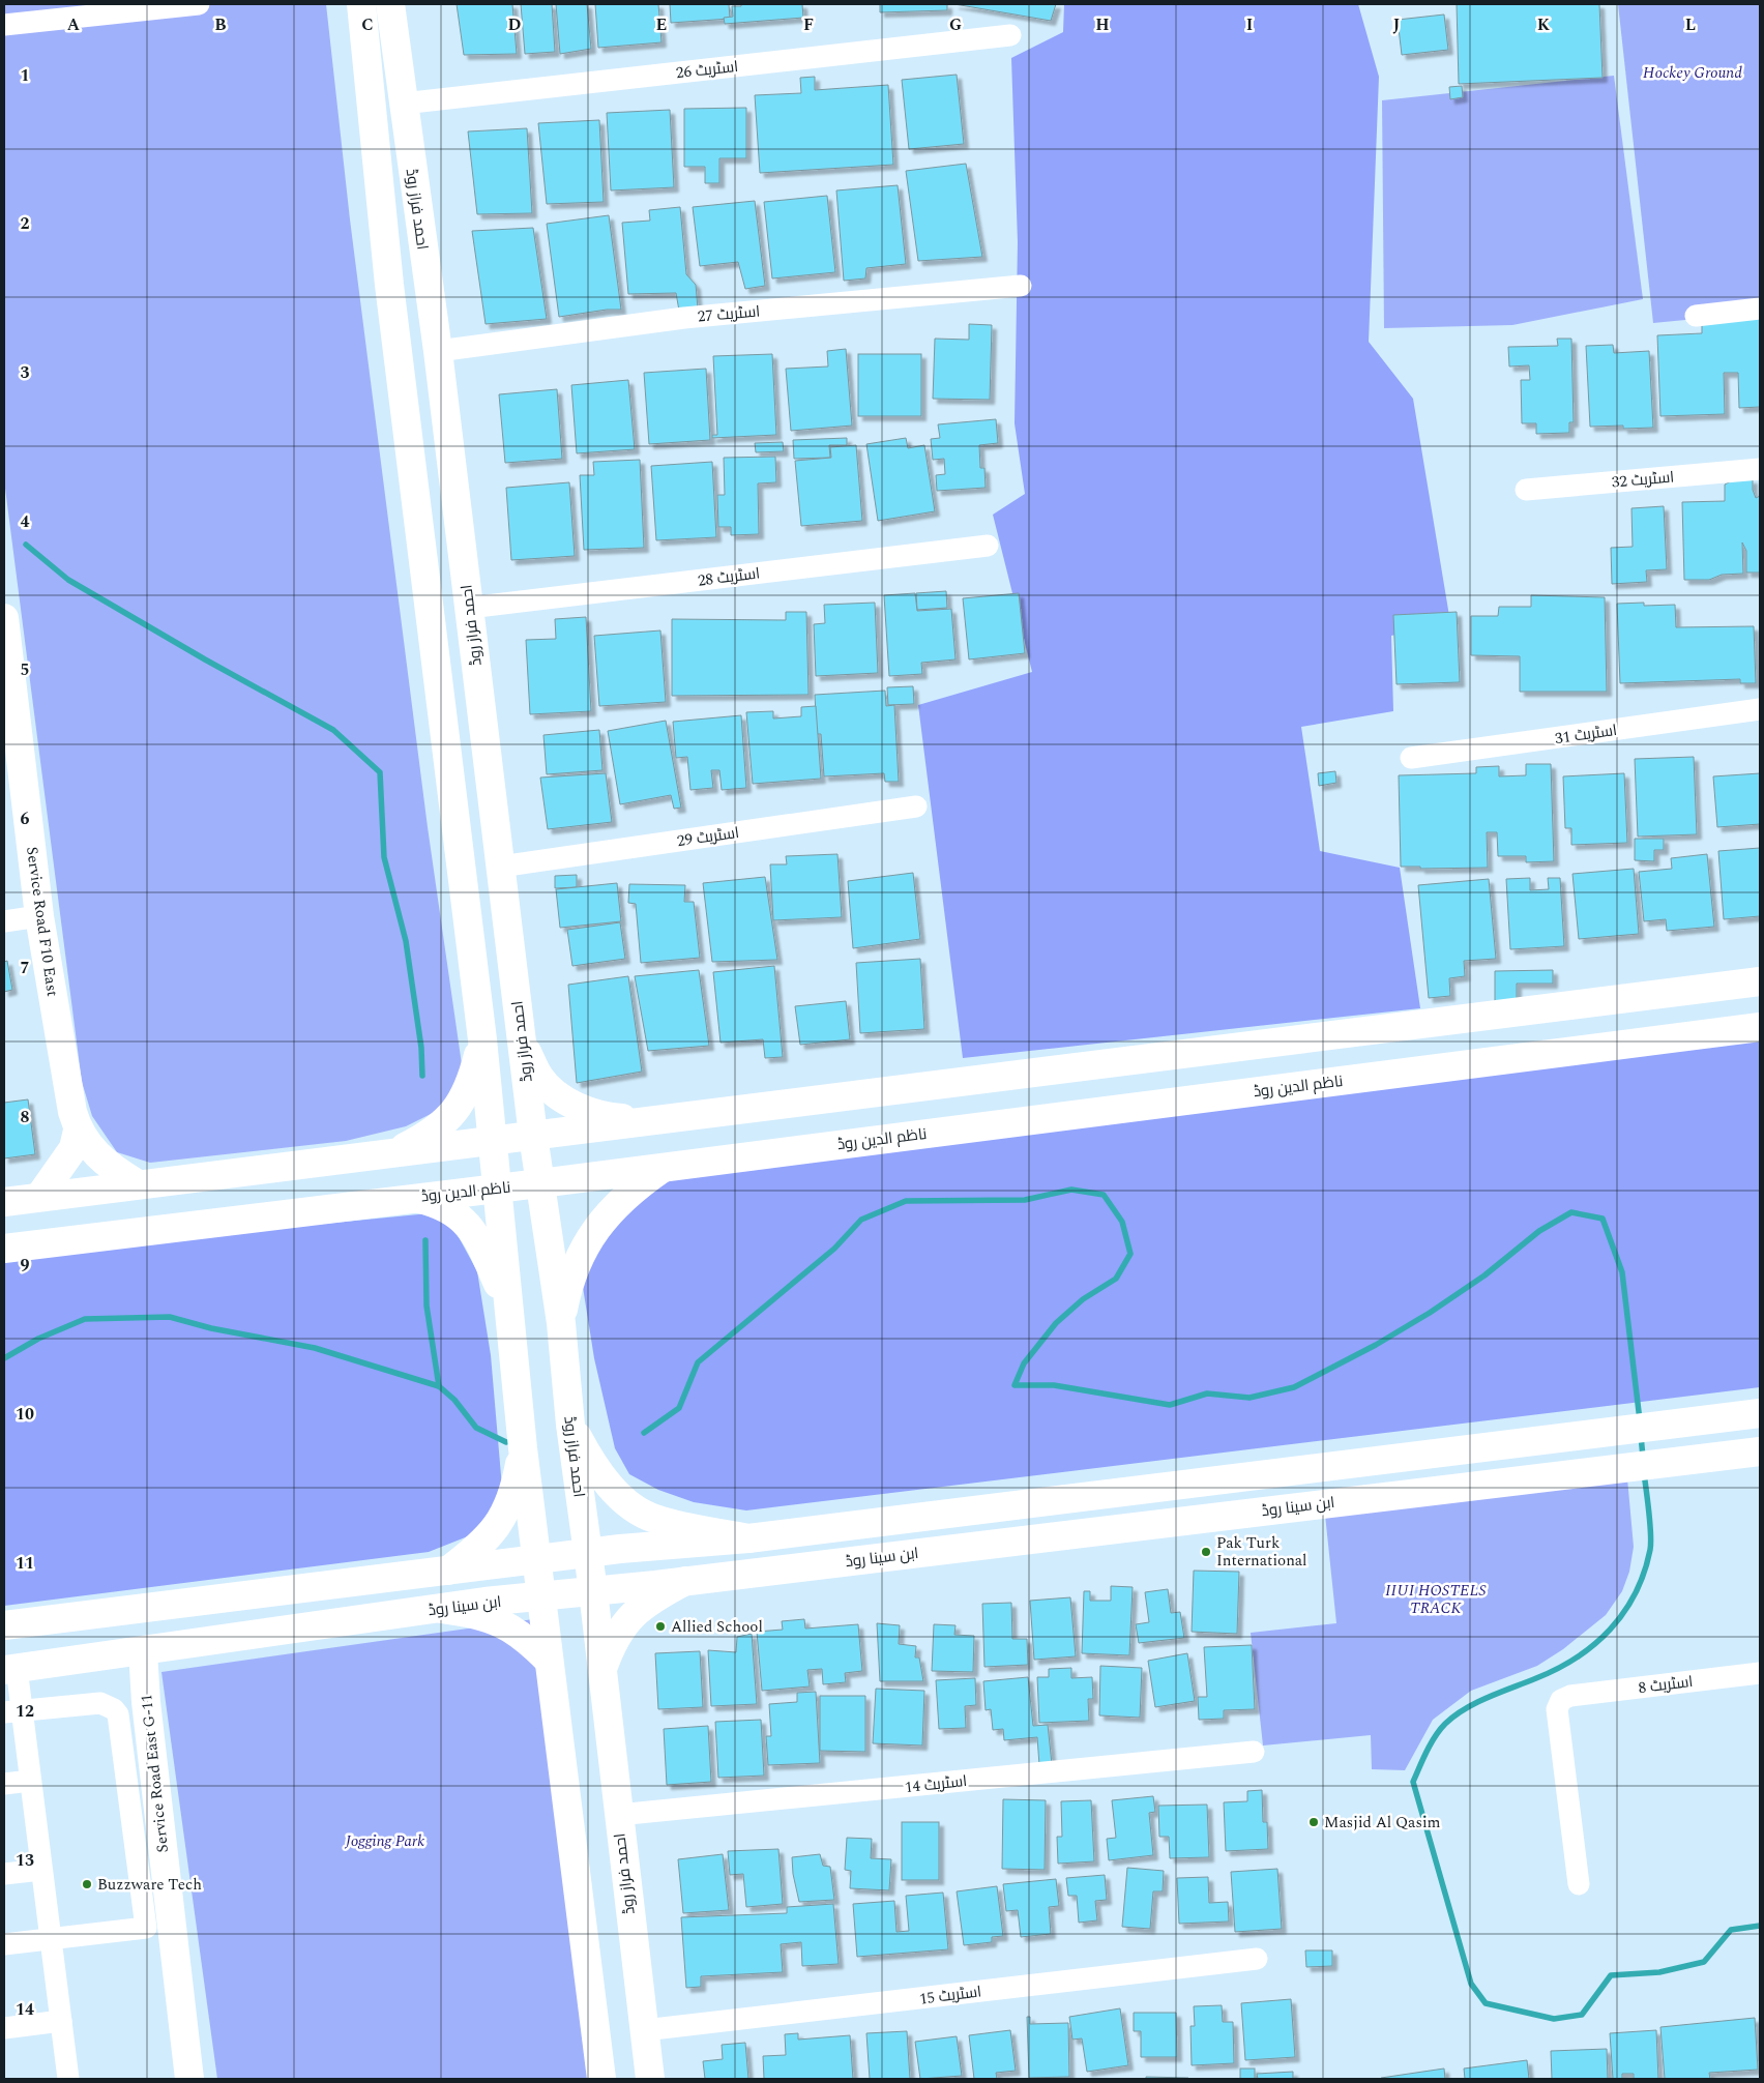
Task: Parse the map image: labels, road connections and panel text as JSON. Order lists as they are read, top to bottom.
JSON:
{
  "streets": {
    "main road": [
      "احمد فراز روڈ",
      "Service Road F10 East",
      "ناظم الدین روڈ",
      "ابن سینا روڈ",
      "Service Road East G-11"
    ],
    "street": [
      "اسٹریٹ 26",
      "اسٹریٹ 27",
      "اسٹریٹ 32",
      "اسٹریٹ 28",
      "اسٹریٹ 31",
      "اسٹریٹ 29",
      "اسٹریٹ 8",
      "اسٹریٹ 14",
      "اسٹریٹ 15"
    ]
  },
  "crossings": [
    ["اسٹریٹ 26", "احمد فراز روڈ"],
    ["احمد فراز روڈ", "اسٹریٹ 27"],
    ["احمد فراز روڈ", "اسٹریٹ 28"],
    ["احمد فراز روڈ", "اسٹریٹ 29"],
    ["احمد فراز روڈ", "ناظم الدین روڈ"],
    ["احمد فراز روڈ", "ابن سینا روڈ"],
    ["احمد فراز روڈ", "اسٹریٹ 14"],
    ["احمد فراز روڈ", "اسٹریٹ 15"],
    ["ابن سینا روڈ", "Service Road East G-11"]
  ],
  "parks": ["Hockey Ground", "IIUI HOSTELS TRACK", "Jogging Park"],
  "places": [
    "Pak Turk International",
    "Allied School",
    "Masjid Al Qasim",
    "Buzzware Tech"
  ],
  "grid": {
    "columns": [
      "A",
      "B",
      "C",
      "D",
      "E",
      "F",
      "G",
      "H",
      "I",
      "J",
      "K",
      "L"
    ],
    "rows": [
      "1",
      "2",
      "3",
      "4",
      "5",
      "6",
      "7",
      "8",
      "9",
      "10",
      "11",
      "12",
      "13",
      "14"
    ]
  }
}
